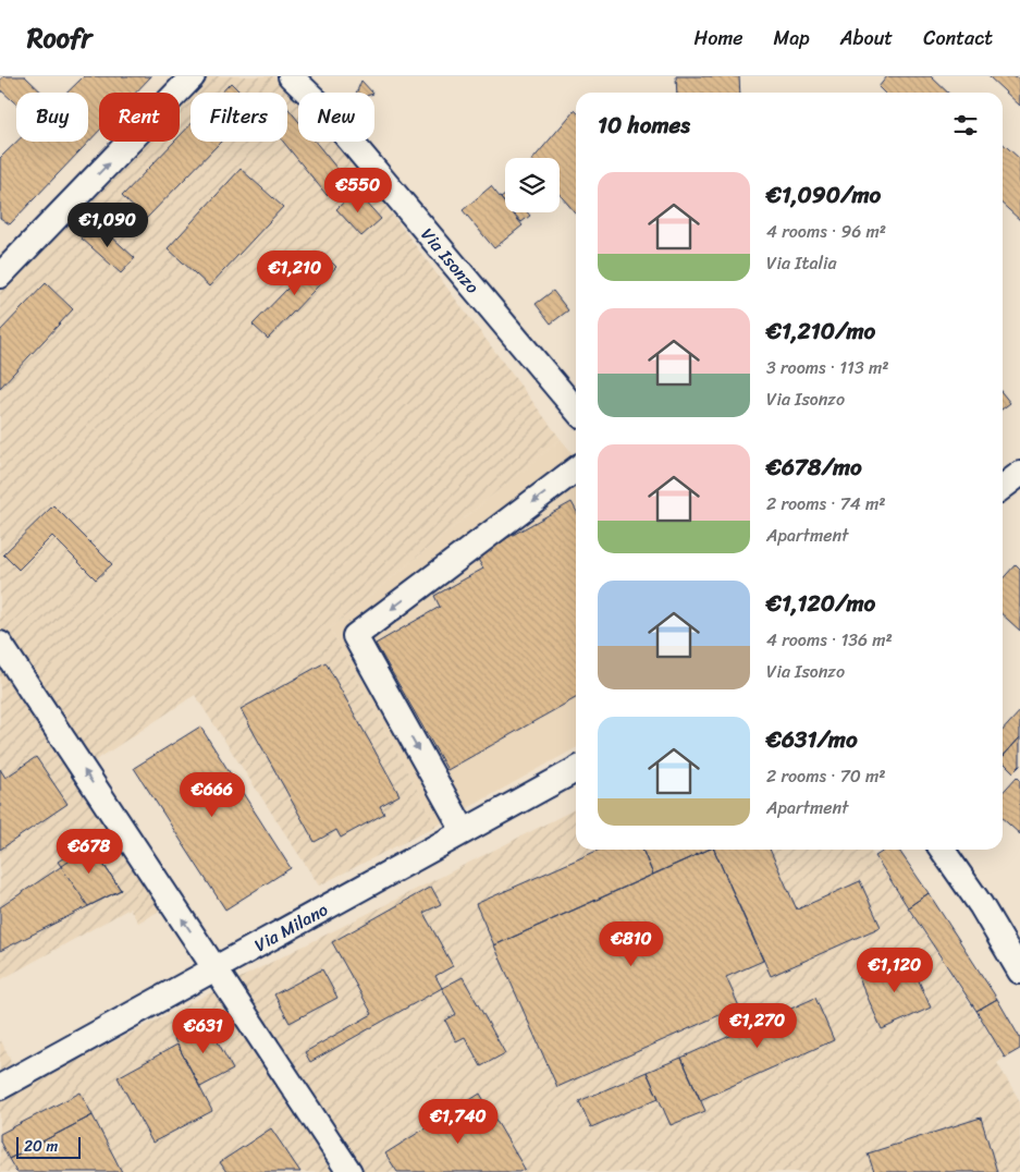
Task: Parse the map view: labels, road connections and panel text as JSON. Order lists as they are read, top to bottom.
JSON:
{
  "streets": {
    "street": ["Via Isonzo", "Via Milano"]
  },
  "scale_bar": "20 m",
  "page": {
    "header": "Roofr",
    "nav": [
      "Home",
      "Map",
      "About",
      "Contact"
    ],
    "chip": [
      "Buy",
      "Rent",
      "Filters",
      "New"
    ],
    "heading": "10 homes",
    "list": [
      {
        "name": "€1,090/mo",
        "note": "4 rooms · 96 m² · Via Italia"
      },
      {
        "name": "€1,210/mo",
        "note": "3 rooms · 113 m² · Via Isonzo"
      },
      {
        "name": "€678/mo",
        "note": "2 rooms · 74 m² · Apartment"
      },
      {
        "name": "€1,120/mo",
        "note": "4 rooms · 136 m² · Via Isonzo"
      },
      {
        "name": "€631/mo",
        "note": "2 rooms · 70 m² · Apartment"
      }
    ],
    "price": [
      "€550",
      "€1,090",
      "€1,210",
      "€666",
      "€678",
      "€810",
      "€1,120",
      "€1,270",
      "€631",
      "€1,740"
    ],
    "scale": "20 m"
  }
}
